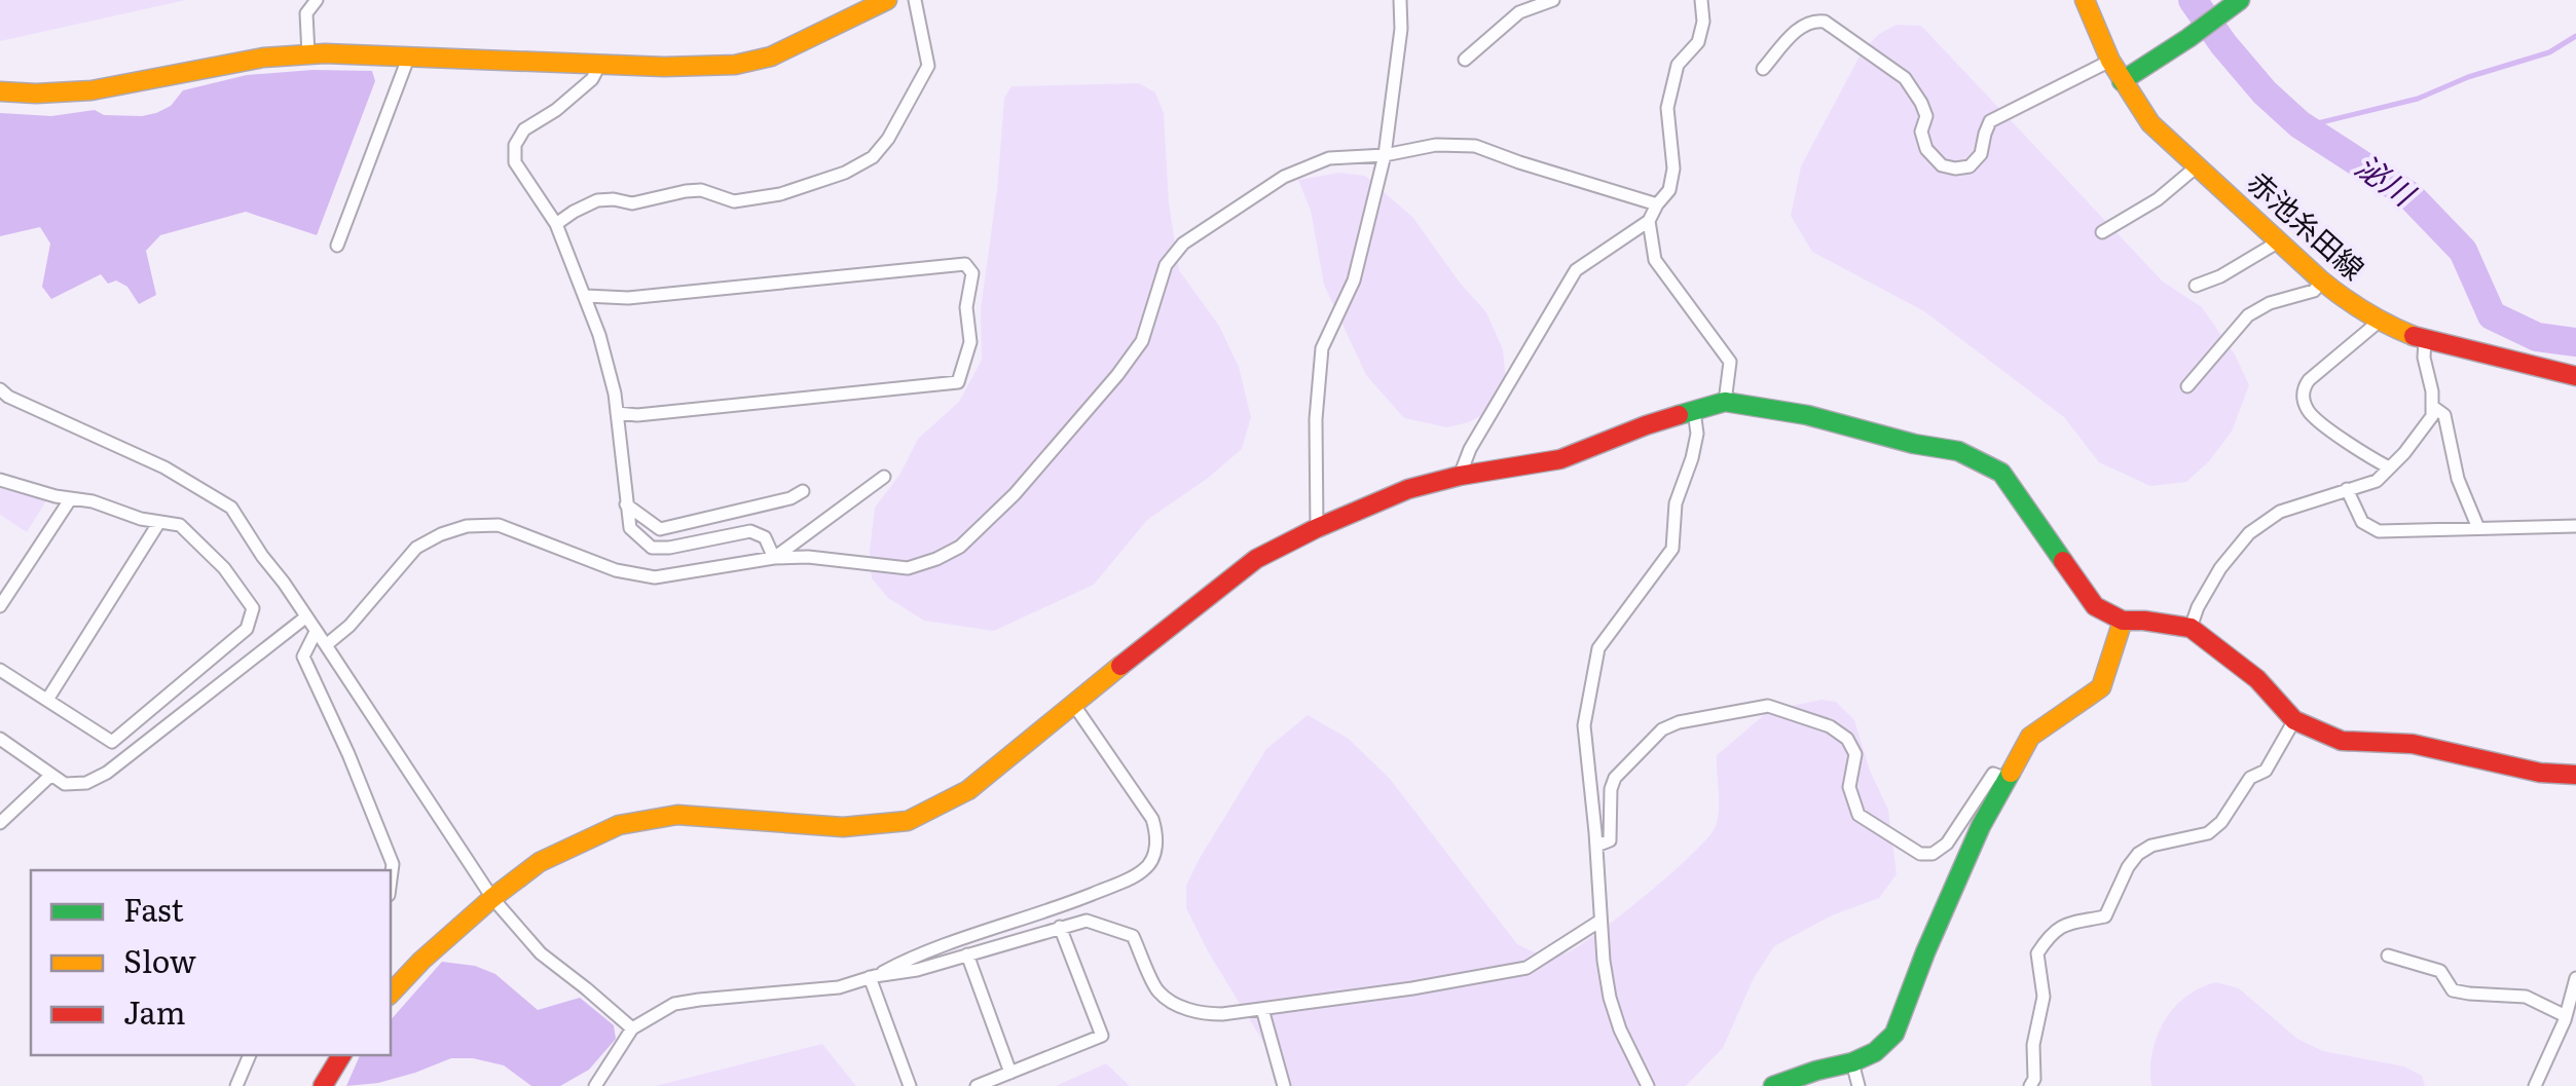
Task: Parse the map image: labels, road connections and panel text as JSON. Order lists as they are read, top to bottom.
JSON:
{
  "streets": {
    "street": ["赤池糸田線"]
  },
  "water": ["泌川"],
  "legend": ["Fast", "Slow", "Jam"]
}
